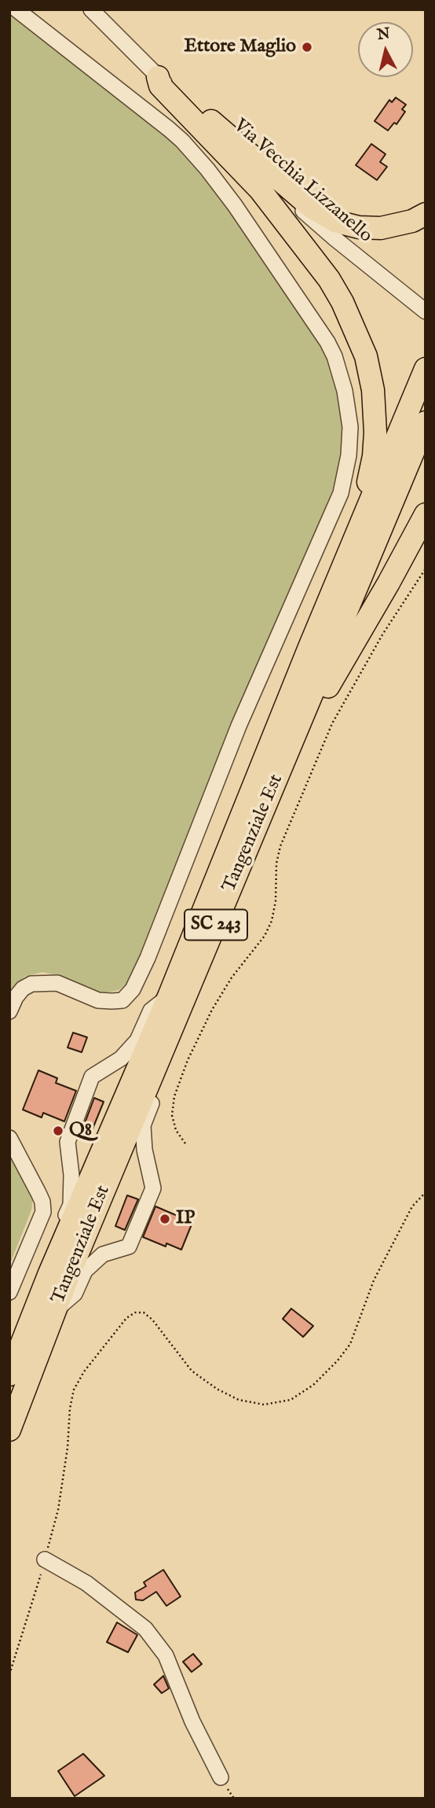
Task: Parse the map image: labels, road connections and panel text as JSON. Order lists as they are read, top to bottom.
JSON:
{
  "streets": {
    "highway": ["Tangenziale Est", "SC 243"],
    "street": ["Via Vecchia Lizzanello"]
  },
  "places": ["Ettore Maglio", "Q8", "IP"],
  "north": "top"
}
